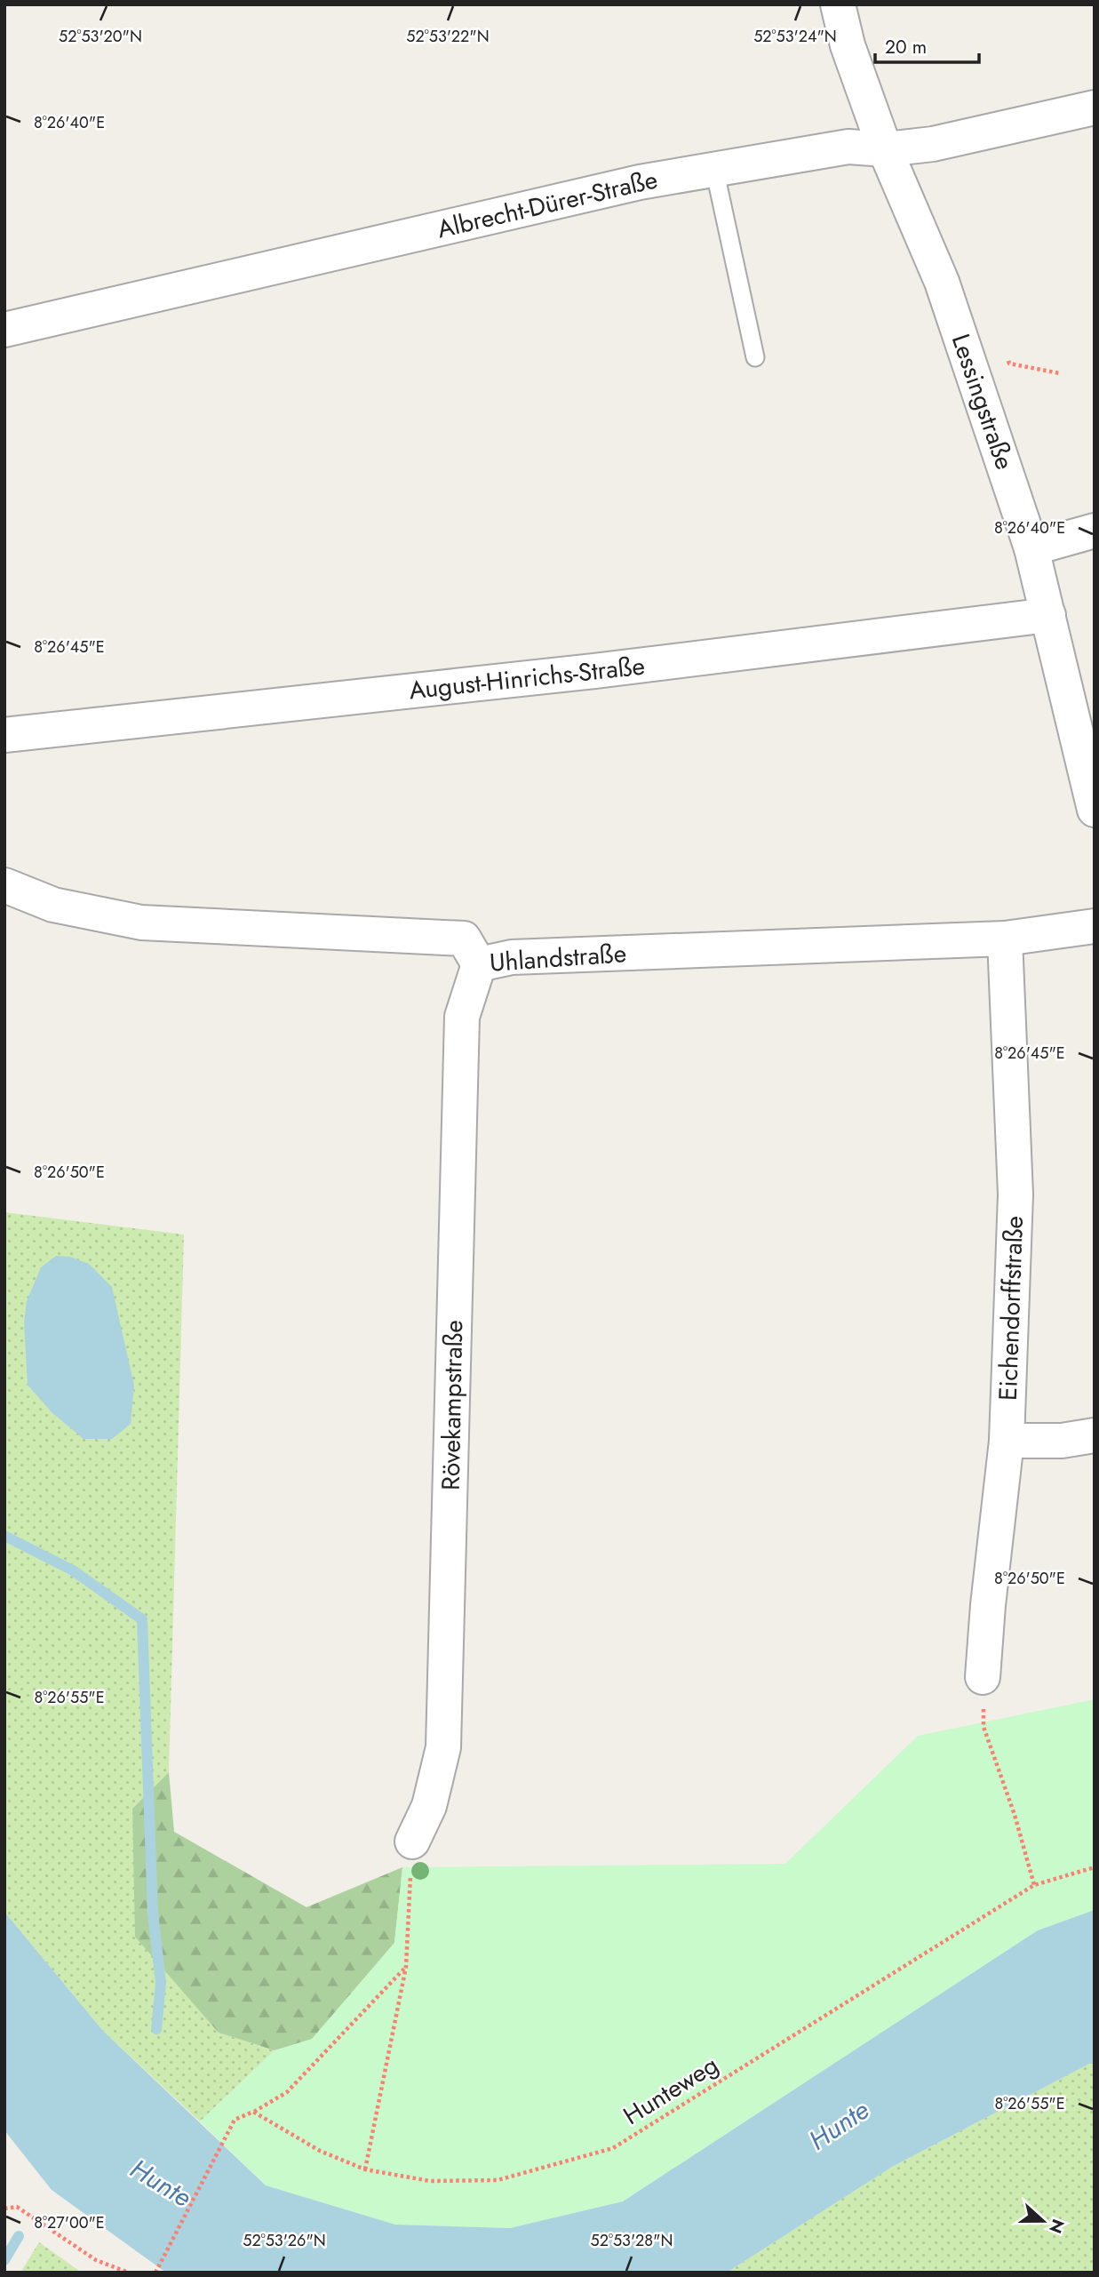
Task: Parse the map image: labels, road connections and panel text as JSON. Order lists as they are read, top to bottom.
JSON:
{
  "streets": {
    "street": [
      "Albrecht-Dürer-Straße",
      "Lessingstraße",
      "August-Hinrichs-Straße",
      "Uhlandstraße",
      "Eichendorffstraße",
      "Rövekampstraße"
    ],
    "path": ["Hunteweg"]
  },
  "crossings": [
    ["Albrecht-Dürer-Straße", "Lessingstraße"],
    ["Lessingstraße", "August-Hinrichs-Straße"],
    ["Uhlandstraße", "Eichendorffstraße"],
    ["Uhlandstraße", "Rövekampstraße"]
  ],
  "water": ["Hunte"],
  "scale_bar": "20 m",
  "north": "right",
  "coordinates": [
    "52°53'20\"N",
    "52°53'22\"N",
    "52°53'24\"N",
    "8°26'40\"E",
    "8°26'45\"E",
    "8°26'50\"E",
    "8°26'55\"E",
    "8°27'00\"E",
    "52°53'26\"N",
    "52°53'28\"N"
  ]
}
